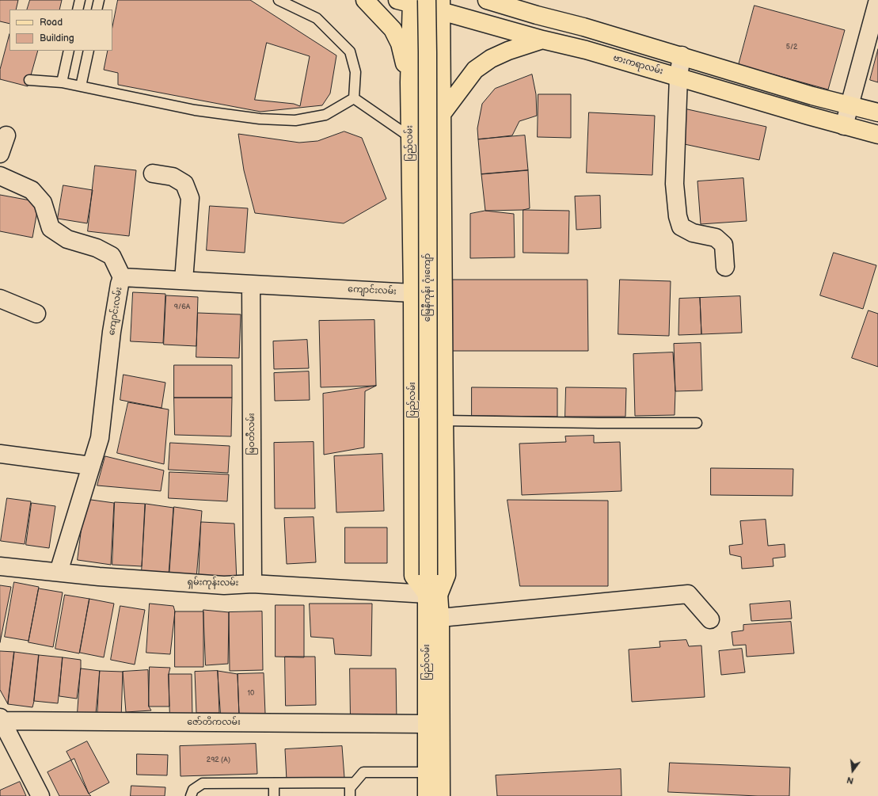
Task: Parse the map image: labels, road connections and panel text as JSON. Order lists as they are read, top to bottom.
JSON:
{
  "streets": {
    "main road": ["ဗားကရာလမ်း", "ပြည်လမ်း", "မြေနီကုန်း ဂုံးကျော်"],
    "street": [
      "ကျောင်းလမ်း",
      "မြဝတီလမ်း",
      "ရှမ်းကုန်းလမ်း",
      "ဇော်တိကလမ်း"
    ]
  },
  "crossings": [
    ["ဗားကရာလမ်း", "ပြည်လမ်း"],
    ["ဗားကရာလမ်း", "မြေနီကုန်း ဂုံးကျော်"],
    ["ပြည်လမ်း", "မြေနီကုန်း ဂုံးကျော်"],
    ["ပြည်လမ်း", "ကျောင်းလမ်း"],
    ["ပြည်လမ်း", "ရှမ်းကုန်းလမ်း"],
    ["ပြည်လမ်း", "ဇော်တိကလမ်း"],
    ["မြေနီကုန်း ဂုံးကျော်", "ရှမ်းကုန်းလမ်း"],
    ["ကျောင်းလမ်း", "မြဝတီလမ်း"],
    ["ကျောင်းလမ်း", "ရှမ်းကုန်းလမ်း"],
    ["မြဝတီလမ်း", "ရှမ်းကုန်းလမ်း"]
  ],
  "house_numbers": [
    "5/2",
    "9/6A",
    "10",
    "292 (A)"
  ],
  "legend": ["Road", "Building"],
  "north": "bottom"
}
